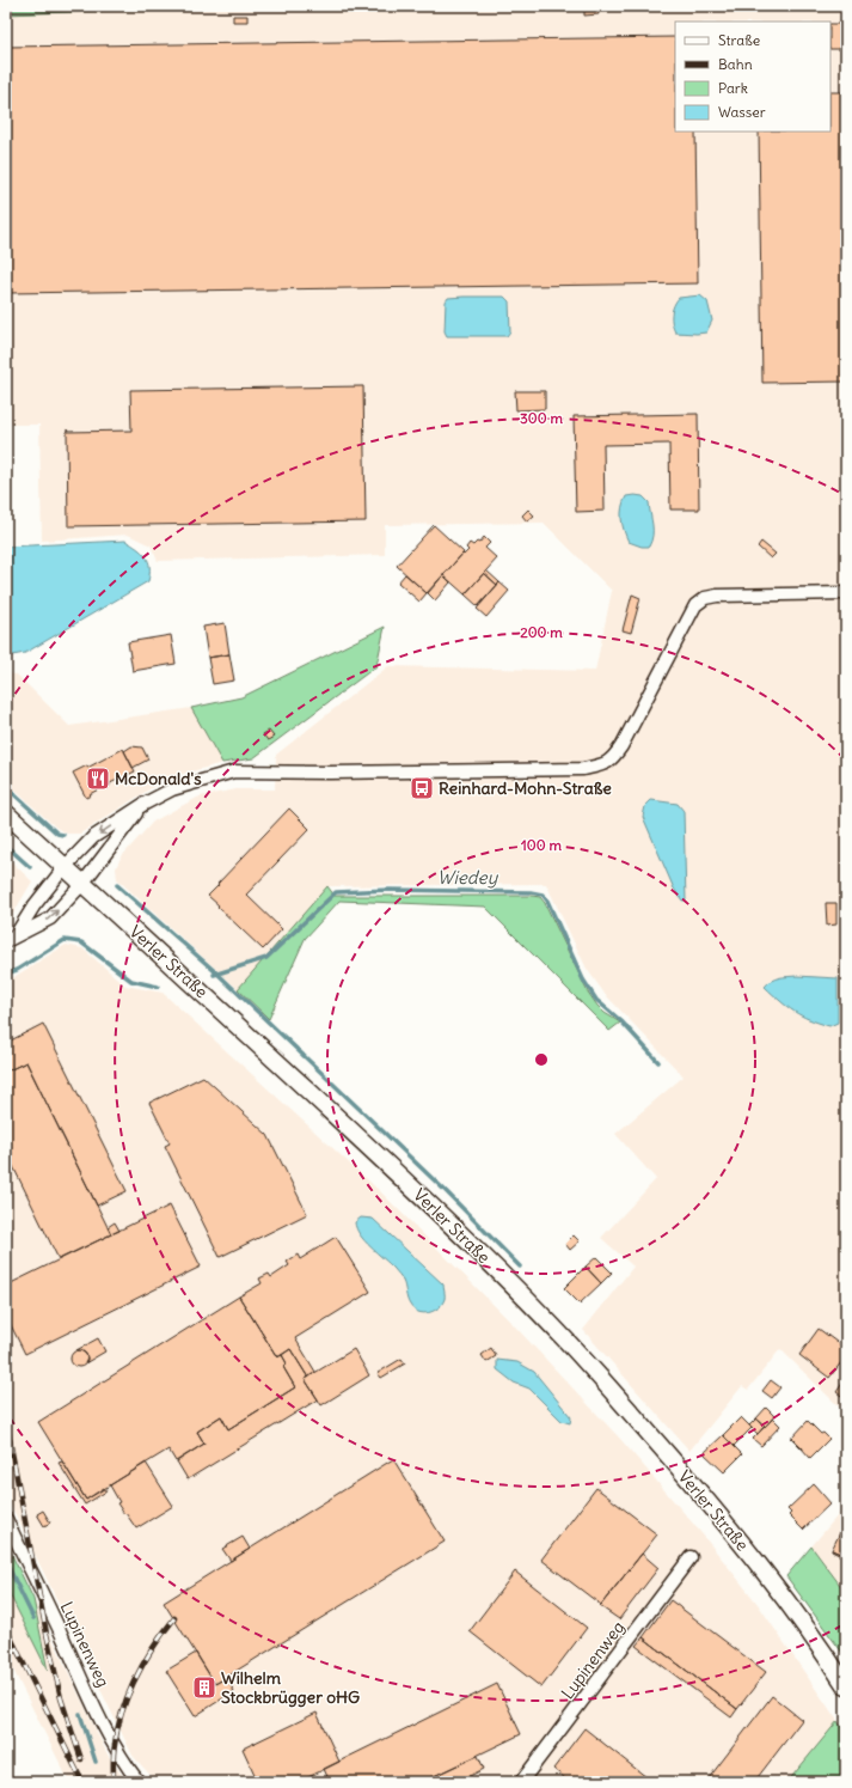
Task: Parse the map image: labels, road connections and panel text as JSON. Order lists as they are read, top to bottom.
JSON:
{
  "streets": {
    "main road": ["Verler Straße"],
    "street": ["Lupinenweg"]
  },
  "water": ["Wiedey"],
  "places": {
    "restaurant": ["McDonald's"],
    "bus stop": ["Reinhard-Mohn-Straße"],
    "building": ["Wilhelm Stockbrügger oHG"]
  },
  "legend": [
    "Straße",
    "Bahn",
    "Park",
    "Wasser"
  ],
  "rings": ["300 m", "200 m", "100 m"]
}
